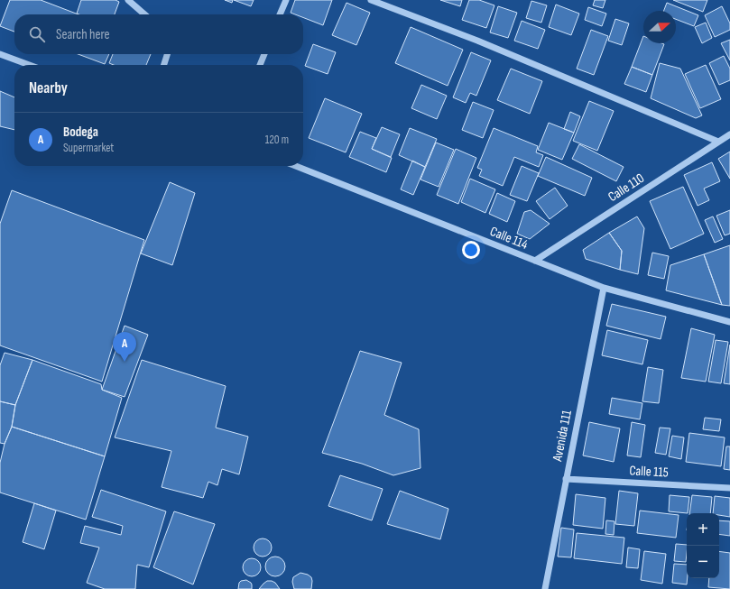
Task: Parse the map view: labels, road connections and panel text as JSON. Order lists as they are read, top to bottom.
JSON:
{
  "streets": {
    "street": [
      "Calle 110",
      "Calle 114",
      "Avenida 111",
      "Calle 115"
    ]
  },
  "crossings": [
    ["Calle 110", "Calle 114"],
    ["Calle 114", "Avenida 111"],
    ["Avenida 111", "Calle 115"]
  ],
  "north": "right",
  "page": {
    "search": "Search here",
    "heading": "Nearby",
    "list": [
      {
        "mark": "A",
        "name": "Bodega",
        "note": "Supermarket",
        "value": "120 m"
      }
    ],
    "pins": "A",
    "map_buttons": ["+", "−"]
  }
}
